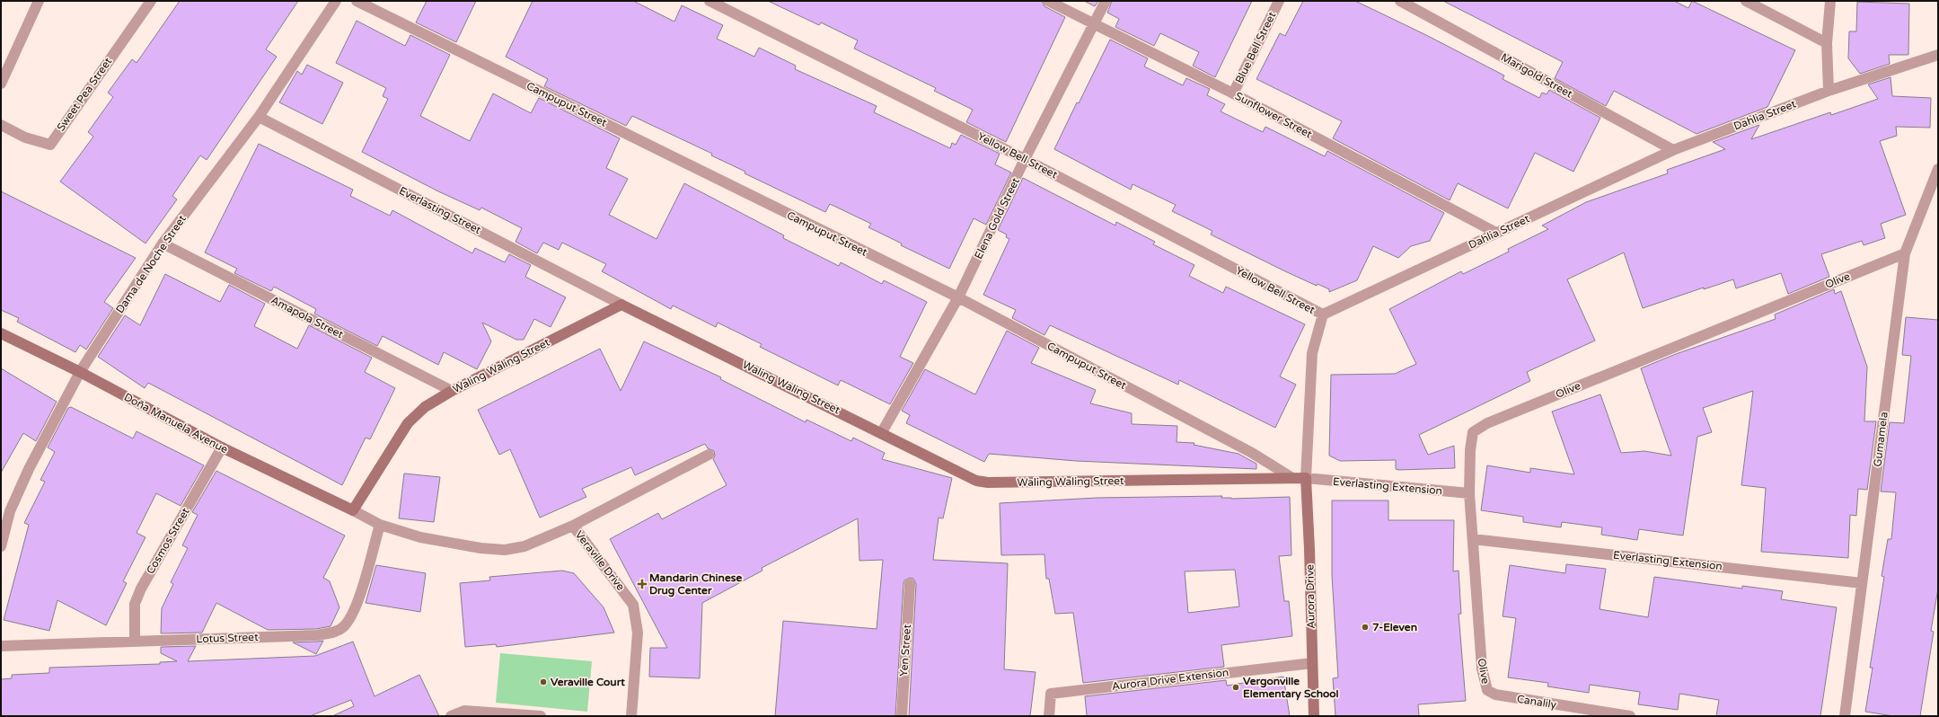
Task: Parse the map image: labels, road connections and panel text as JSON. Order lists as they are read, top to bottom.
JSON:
{
  "streets": {
    "street": [
      "Blue Bell Street",
      "Marigold Street",
      "Sweet Pea Street",
      "Campuput Street",
      "Sunflower Street",
      "Dahlia Street",
      "Yellow Bell Street",
      "Everlasting Street",
      "Elena Gold Street",
      "Dama de Noche Street",
      "Olive",
      "Amapola Street",
      "Waling Waling Street",
      "Doña Manuela Avenue",
      "Gumamela",
      "Everlasting Extension",
      "Cosmos Street",
      "Veraville Drive",
      "Aurora Drive",
      "Lotus Street",
      "Yen Street",
      "Aurora Drive Extension",
      "Canalily"
    ]
  },
  "crossings": [
    ["Blue Bell Street", "Sunflower Street"],
    ["Marigold Street", "Dahlia Street"],
    ["Campuput Street", "Elena Gold Street"],
    ["Campuput Street", "Waling Waling Street"],
    ["Sunflower Street", "Dahlia Street"],
    ["Sunflower Street", "Elena Gold Street"],
    ["Dahlia Street", "Yellow Bell Street"],
    ["Yellow Bell Street", "Elena Gold Street"],
    ["Everlasting Street", "Dama de Noche Street"],
    ["Everlasting Street", "Waling Waling Street"],
    ["Elena Gold Street", "Waling Waling Street"],
    ["Dama de Noche Street", "Amapola Street"],
    ["Dama de Noche Street", "Doña Manuela Avenue"],
    ["Olive", "Gumamela"],
    ["Olive", "Everlasting Extension"],
    ["Olive", "Canalily"],
    ["Amapola Street", "Waling Waling Street"],
    ["Waling Waling Street", "Doña Manuela Avenue"],
    ["Waling Waling Street", "Everlasting Extension"],
    ["Waling Waling Street", "Veraville Drive"],
    ["Waling Waling Street", "Aurora Drive"],
    ["Doña Manuela Avenue", "Cosmos Street"],
    ["Doña Manuela Avenue", "Veraville Drive"],
    ["Gumamela", "Everlasting Extension"],
    ["Everlasting Extension", "Aurora Drive"],
    ["Cosmos Street", "Lotus Street"],
    ["Veraville Drive", "Lotus Street"],
    ["Aurora Drive", "Aurora Drive Extension"]
  ],
  "places": {
    "health": ["Mandarin Chinese Drug Center"],
    "other": ["7-Eleven", "Veraville Court", "Vergonville Elementary School"]
  }
}
